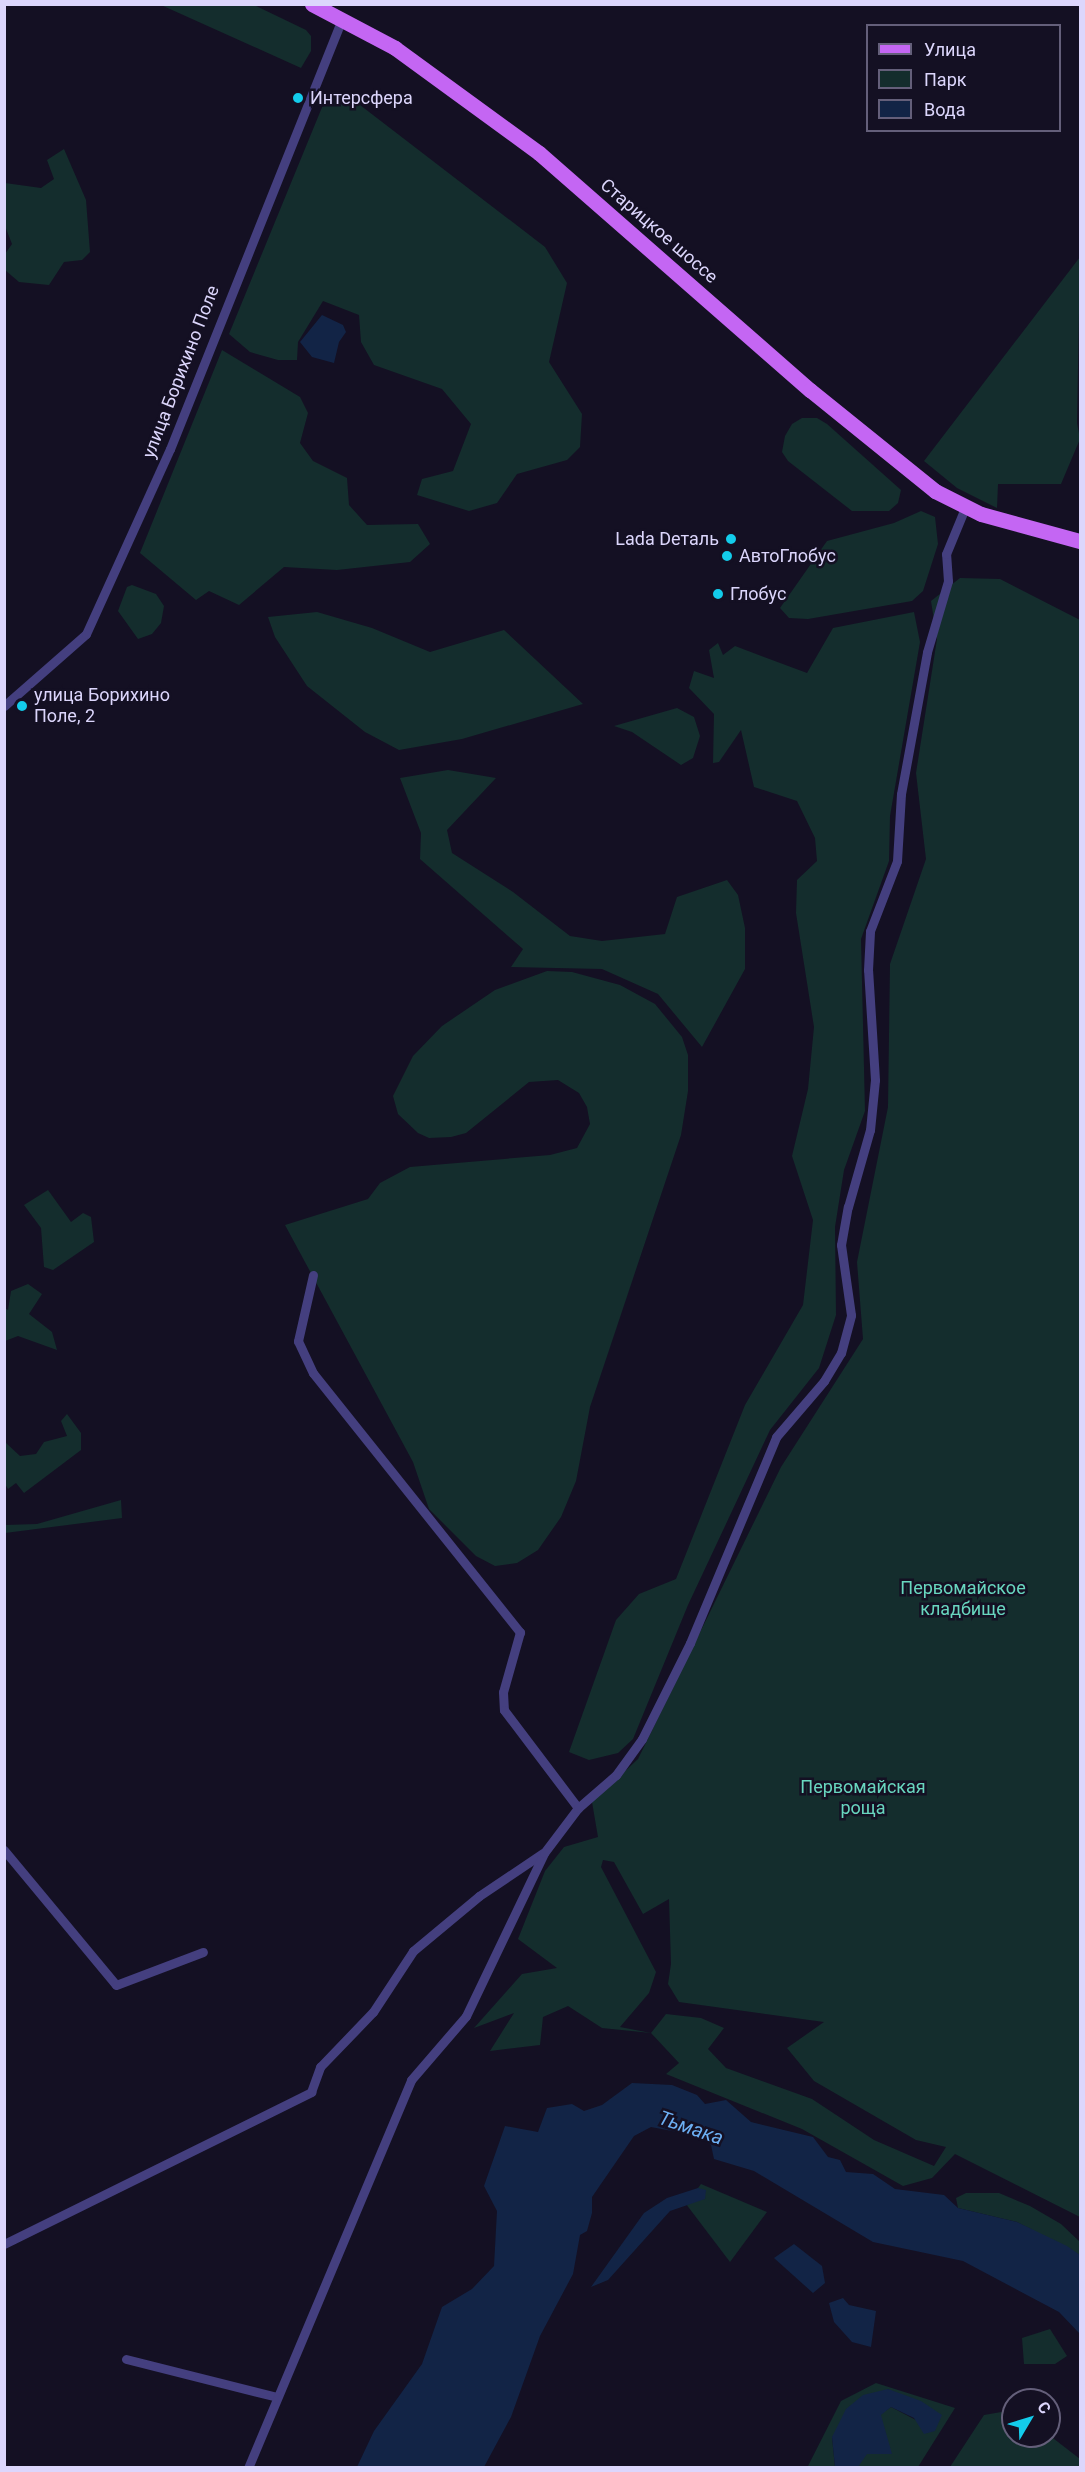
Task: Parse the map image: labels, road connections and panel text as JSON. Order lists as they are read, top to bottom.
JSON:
{
  "streets": {
    "main road": ["Старицкое шоссе"],
    "street": ["улица Борихино Поле"]
  },
  "crossings": [
    ["Старицкое шоссе", "улица Борихино Поле"]
  ],
  "water": ["Тьмака"],
  "parks": ["Первомайское кладбище", "Первомайская роща"],
  "places": [
    "Интерсфера",
    "Lada Dеталь",
    "АвтоГлобус",
    "Глобус",
    "улица Борихино Поле, 2"
  ],
  "legend": ["Улица", "Парк", "Вода"],
  "north": "top right"
}
